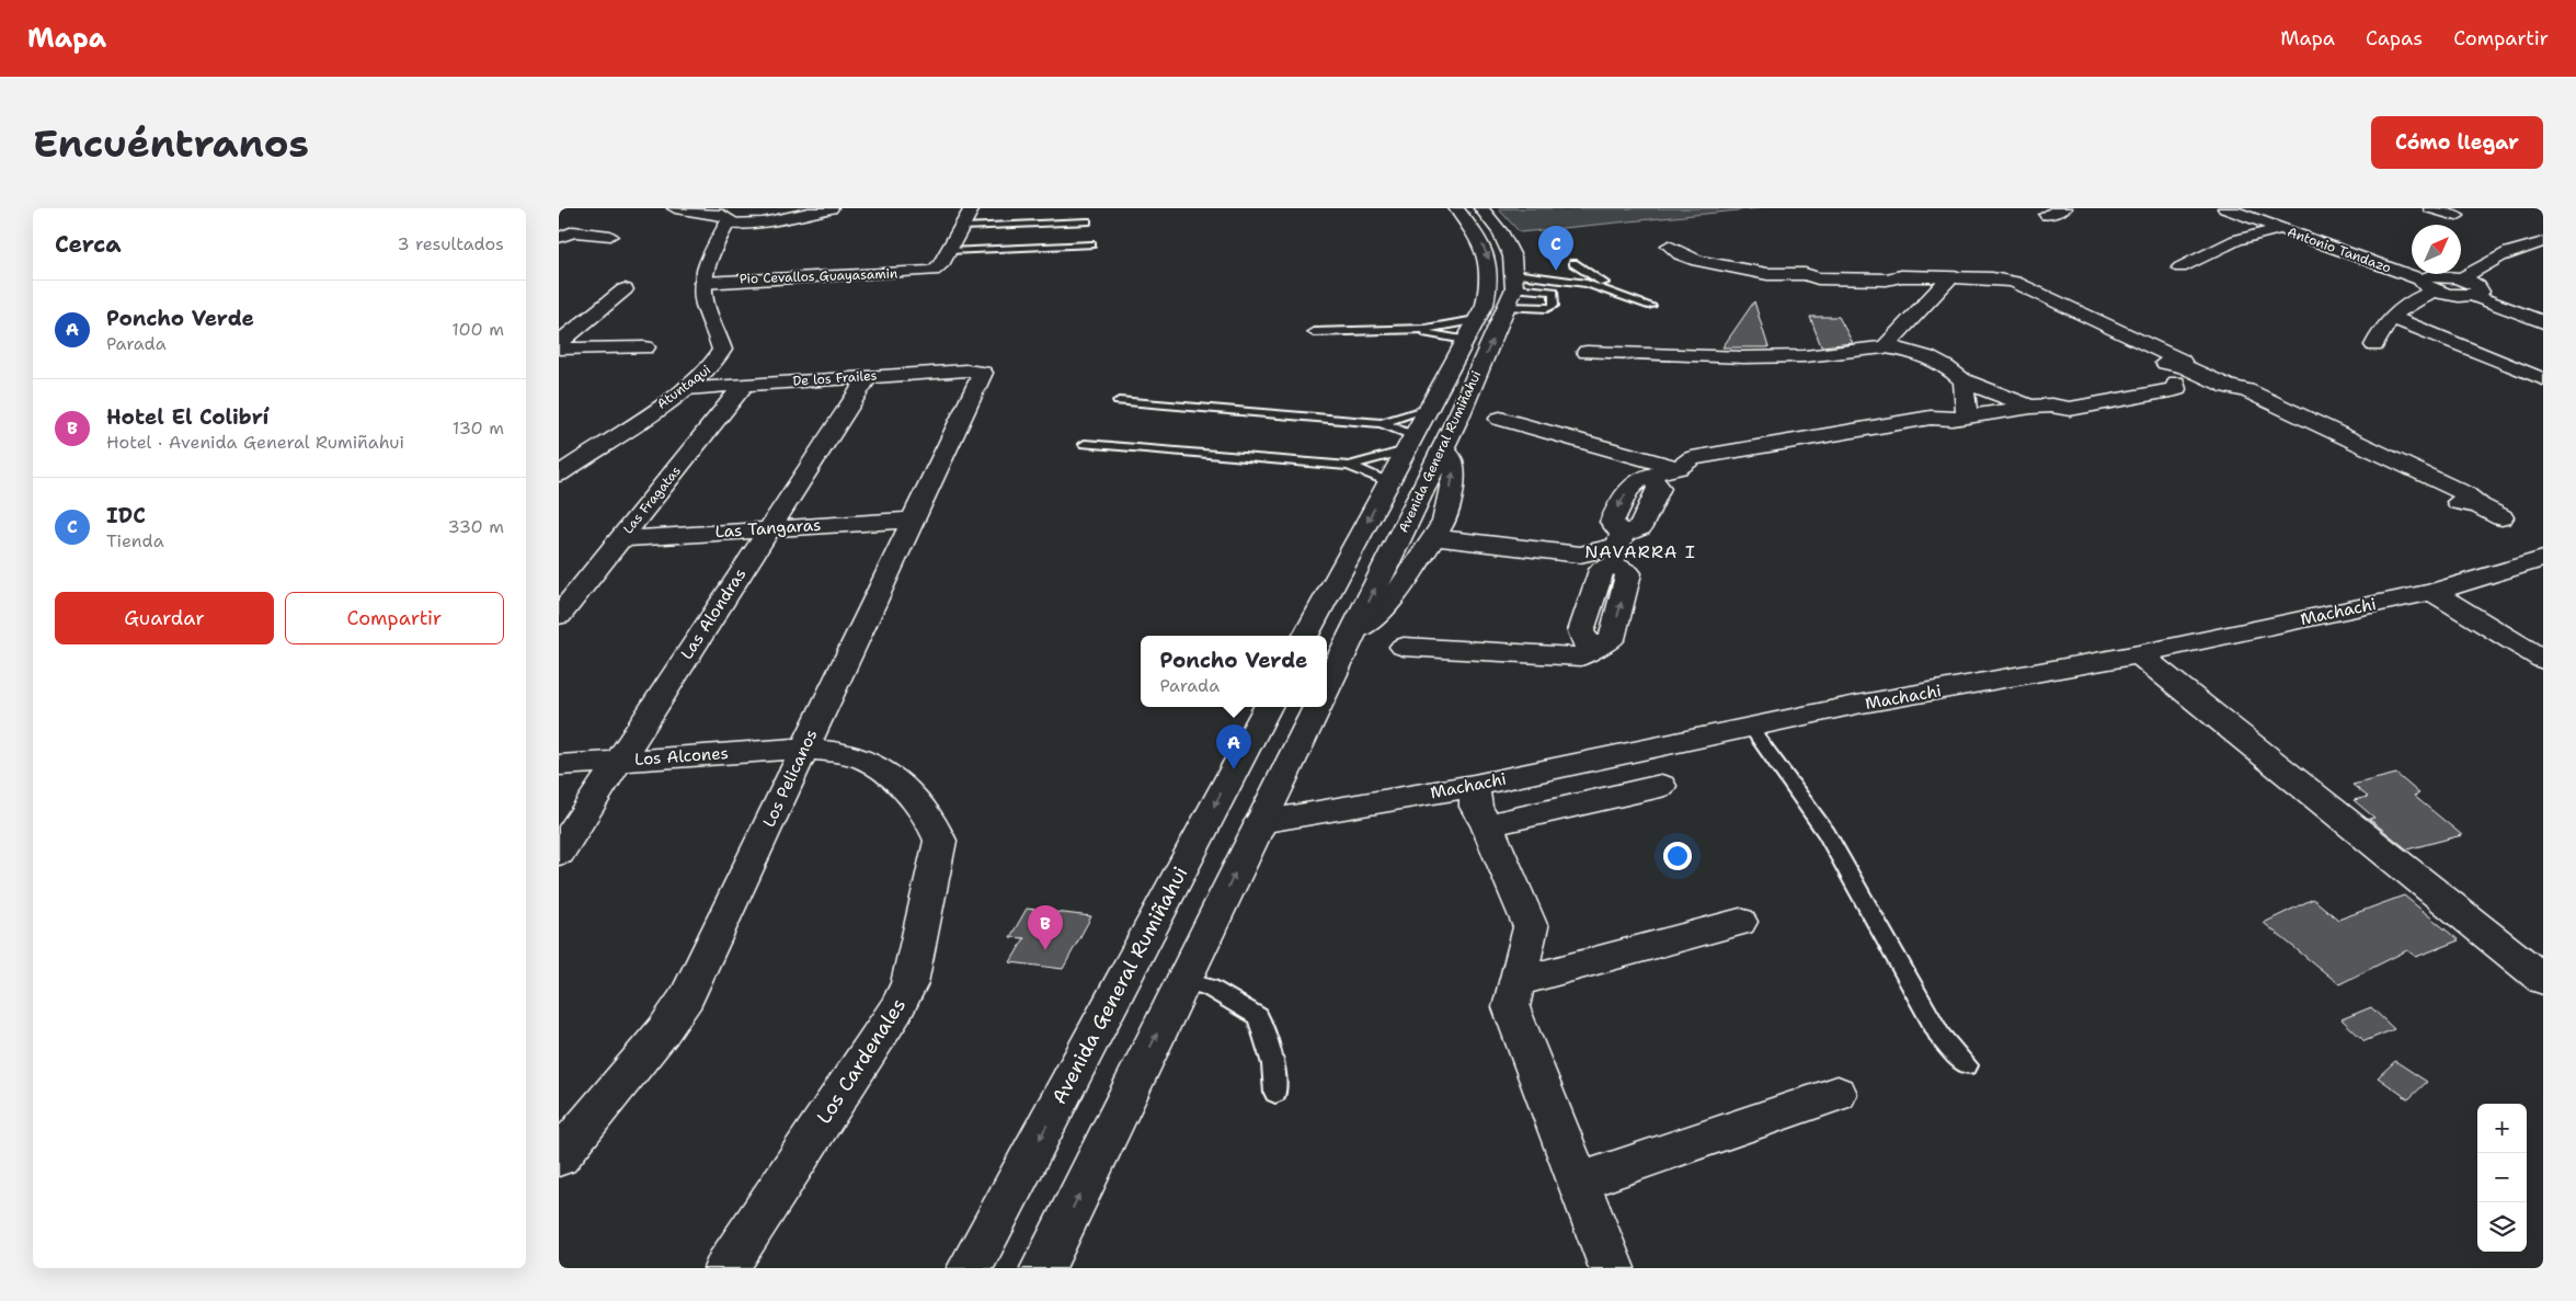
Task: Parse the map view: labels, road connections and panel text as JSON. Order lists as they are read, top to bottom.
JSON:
{
  "streets": {
    "main road": [
      "Antonio Tandazo",
      "Pio Cevallos Guayasamin",
      "De los Frailes",
      "Atuntaqui",
      "Avenida General Rumiñahui",
      "Las Fragatas",
      "Las Tangaras",
      "Machachi",
      "Las Alondras",
      "Los Alcones",
      "Los Pelicanos",
      "Los Cardenales"
    ]
  },
  "crossings": [
    ["Pio Cevallos Guayasamin", "Atuntaqui"],
    ["De los Frailes", "Atuntaqui"],
    ["De los Frailes", "Las Fragatas"],
    ["De los Frailes", "Las Alondras"],
    ["De los Frailes", "Los Pelicanos"],
    ["Las Fragatas", "Las Tangaras"],
    ["Las Tangaras", "Las Alondras"],
    ["Las Tangaras", "Los Pelicanos"],
    ["Las Alondras", "Los Alcones"],
    ["Los Alcones", "Los Pelicanos"],
    ["Los Alcones", "Los Cardenales"],
    ["Los Pelicanos", "Los Cardenales"]
  ],
  "districts": ["NAVARRA I"],
  "north": "top right",
  "page": {
    "header": "Mapa",
    "nav": ["Mapa", "Capas", "Compartir"],
    "buttons": [
      "Cómo llegar",
      ["Guardar", "Compartir"]
    ],
    "title": "Encuéntranos",
    "heading": ["Cerca", "3 resultados"],
    "pins": ["C", "A", "B"],
    "list": [
      {
        "mark": "A",
        "name": "Poncho Verde",
        "note": "Parada",
        "value": "100 m"
      },
      {
        "mark": "B",
        "name": "Hotel El Colibrí",
        "note": "Hotel · Avenida General Rumiñahui",
        "value": "130 m"
      },
      {
        "mark": "C",
        "name": "IDC",
        "note": "Tienda",
        "value": "330 m"
      }
    ],
    "popup": ["Poncho Verde", "Parada"],
    "map_buttons": ["+", "−"]
  }
}
